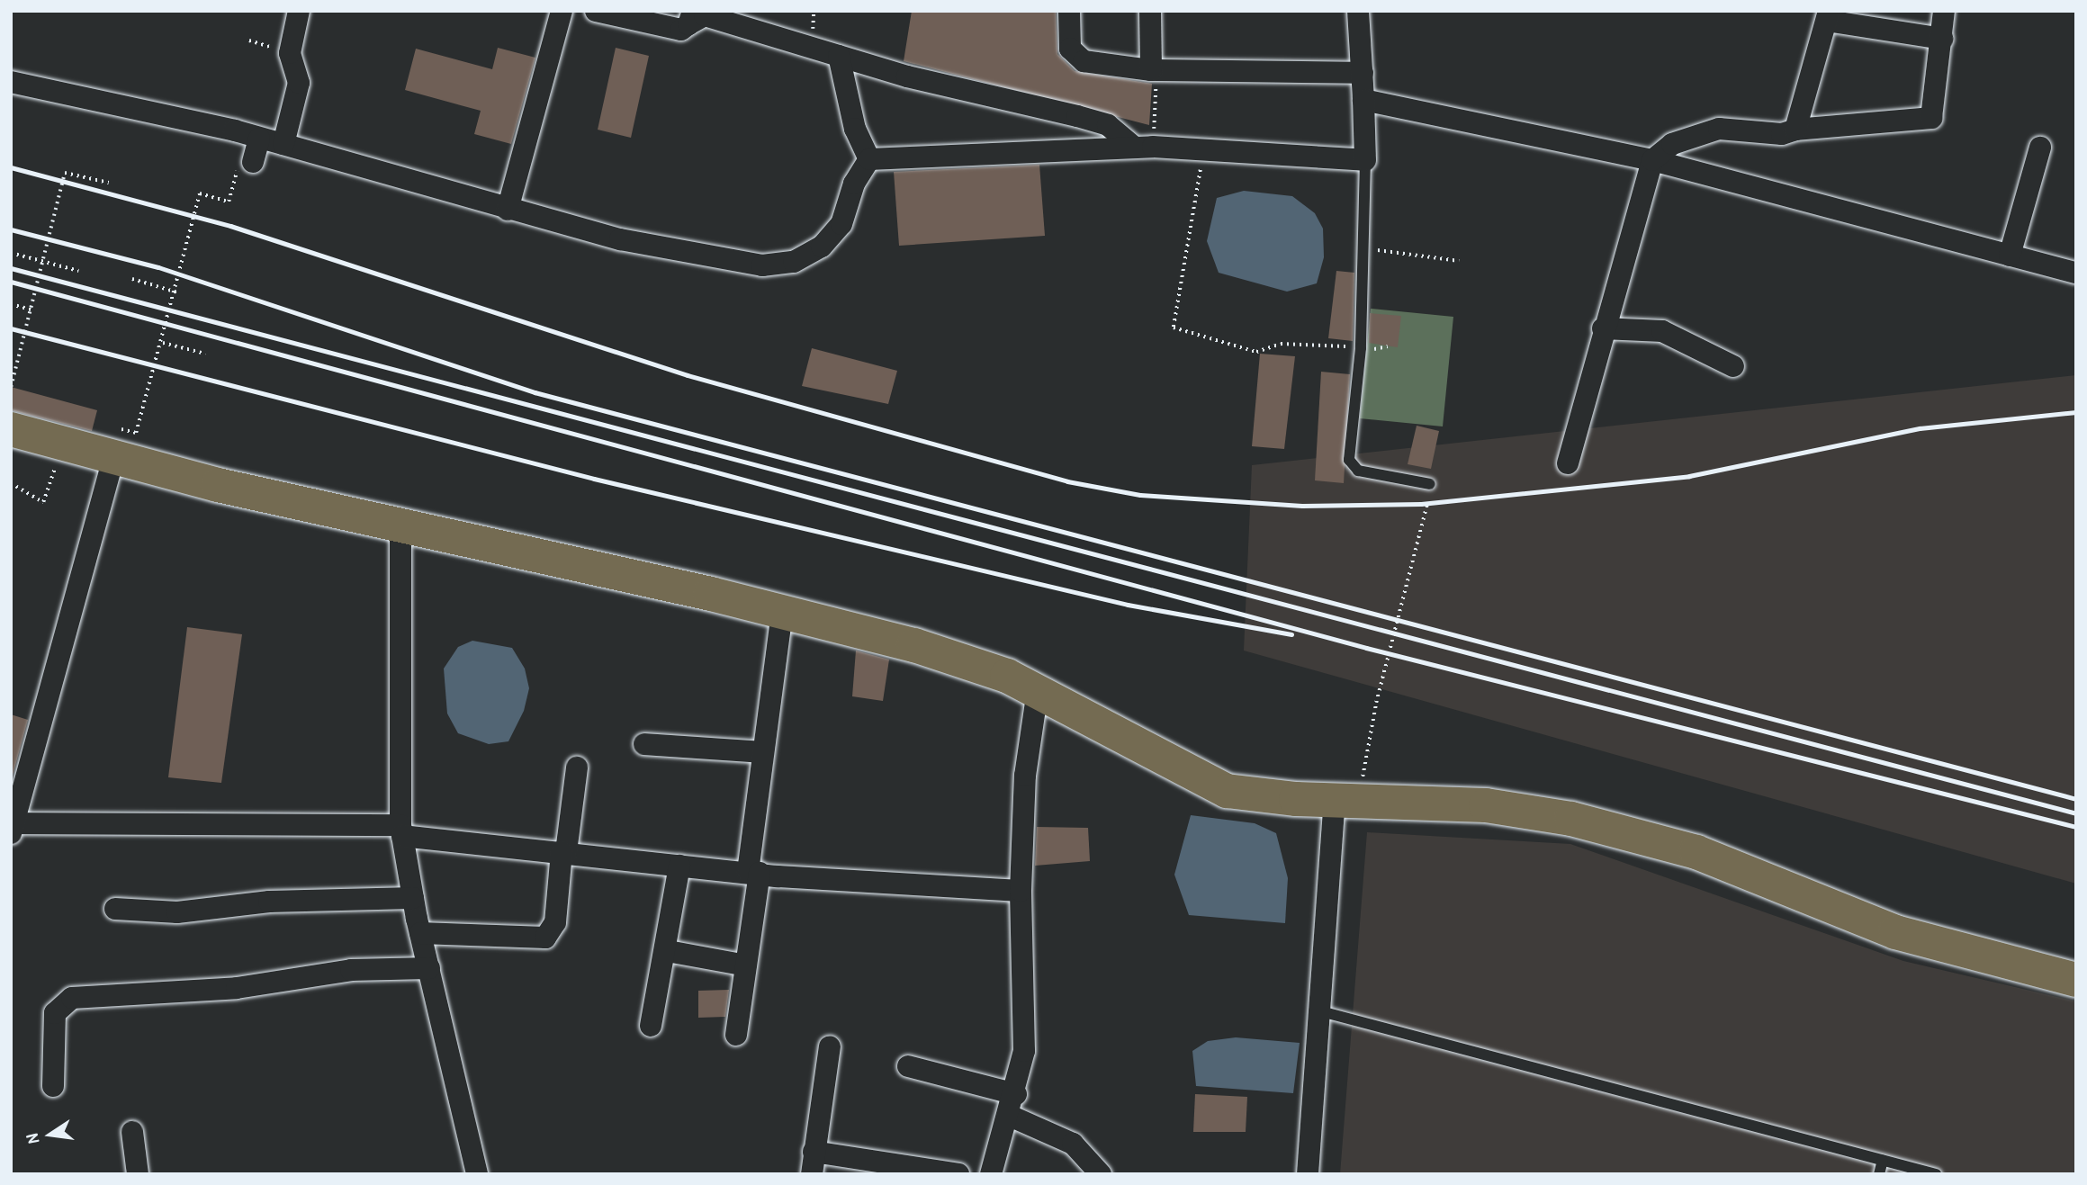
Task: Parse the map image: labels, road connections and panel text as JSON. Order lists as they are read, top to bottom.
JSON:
{
  "north": "left"
}
